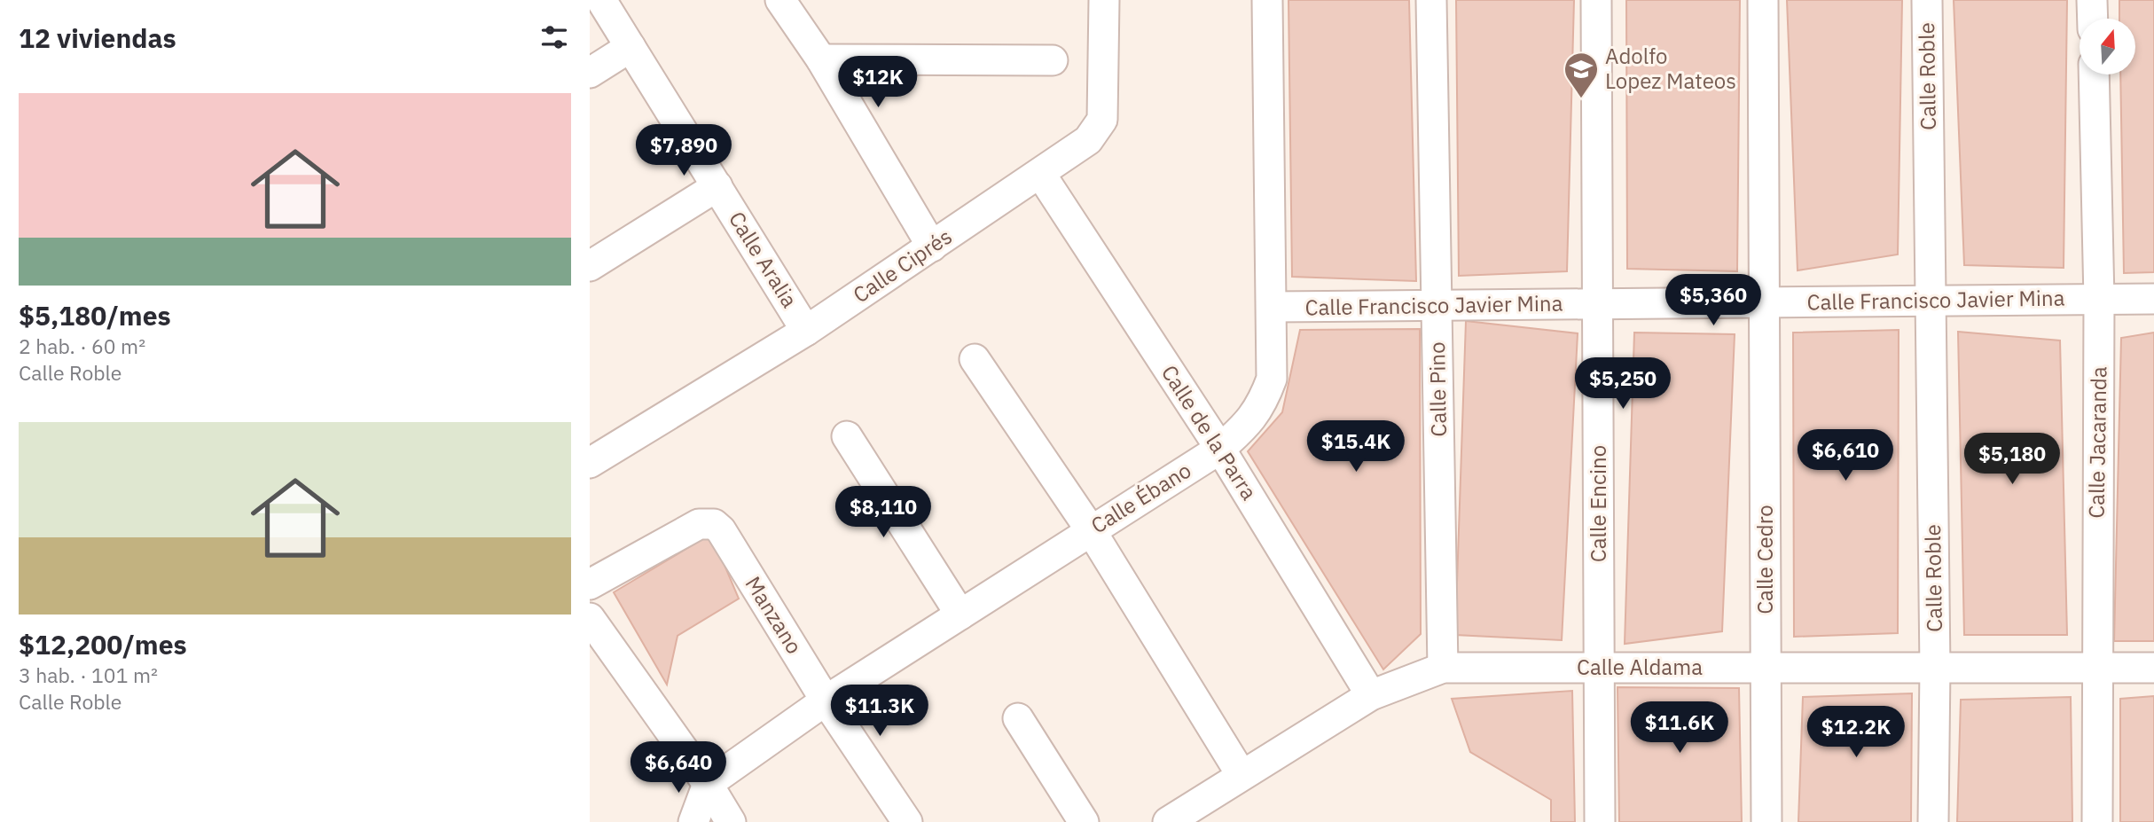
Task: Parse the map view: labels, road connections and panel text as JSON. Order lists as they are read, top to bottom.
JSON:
{
  "streets": {
    "street": [
      "Calle Roble",
      "Calle Aralia",
      "Calle Ciprés",
      "Calle Francisco Javier Mina",
      "Calle Pino",
      "Calle de la Parra",
      "Calle Jacaranda",
      "Calle Ébano",
      "Calle Encino",
      "Calle Cedro",
      "Manzano",
      "Calle Aldama"
    ]
  },
  "crossings": [
    ["Calle Roble", "Calle Francisco Javier Mina"],
    ["Calle Roble", "Calle Aldama"],
    ["Calle Aralia", "Calle Ciprés"],
    ["Calle Ciprés", "Calle de la Parra"],
    ["Calle Francisco Javier Mina", "Calle Pino"],
    ["Calle Francisco Javier Mina", "Calle Jacaranda"],
    ["Calle Francisco Javier Mina", "Calle Ébano"],
    ["Calle Francisco Javier Mina", "Calle Encino"],
    ["Calle Francisco Javier Mina", "Calle Cedro"],
    ["Calle Pino", "Calle Aldama"],
    ["Calle de la Parra", "Calle Ébano"],
    ["Calle de la Parra", "Calle Aldama"],
    ["Calle Jacaranda", "Calle Aldama"],
    ["Calle Ébano", "Manzano"],
    ["Calle Encino", "Calle Aldama"],
    ["Calle Cedro", "Calle Aldama"]
  ],
  "places": {
    "school or university": ["Adolfo Lopez Mateos"]
  },
  "north": "top",
  "page": {
    "heading": "12 viviendas",
    "price": [
      "$12K",
      "$7,890",
      "$5,360",
      "$5,250",
      "$15.4K",
      "$6,610",
      "$5,180",
      "$8,110",
      "$11.3K",
      "$11.6K",
      "$12.2K",
      "$6,640"
    ],
    "list": [
      {
        "name": "$5,180/mes",
        "note": "2 hab. · 60 m² · Calle Roble"
      },
      {
        "name": "$12,200/mes",
        "note": "3 hab. · 101 m² · Calle Roble"
      }
    ]
  }
}
